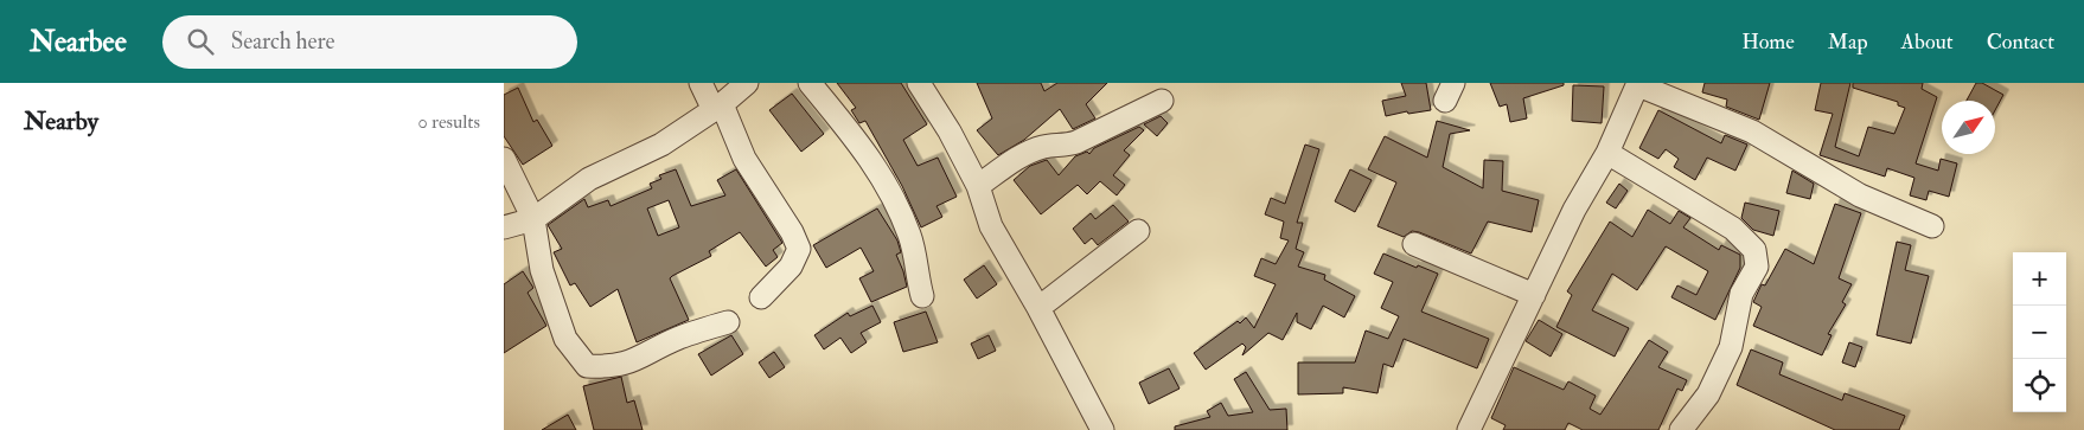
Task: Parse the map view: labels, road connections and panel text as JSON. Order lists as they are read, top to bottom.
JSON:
{
  "north": "top right",
  "page": {
    "header": "Nearbee",
    "search": "Search here",
    "nav": [
      "Home",
      "Map",
      "About",
      "Contact"
    ],
    "heading": ["Nearby", "0 results"],
    "map_buttons": ["+", "−"]
  }
}
